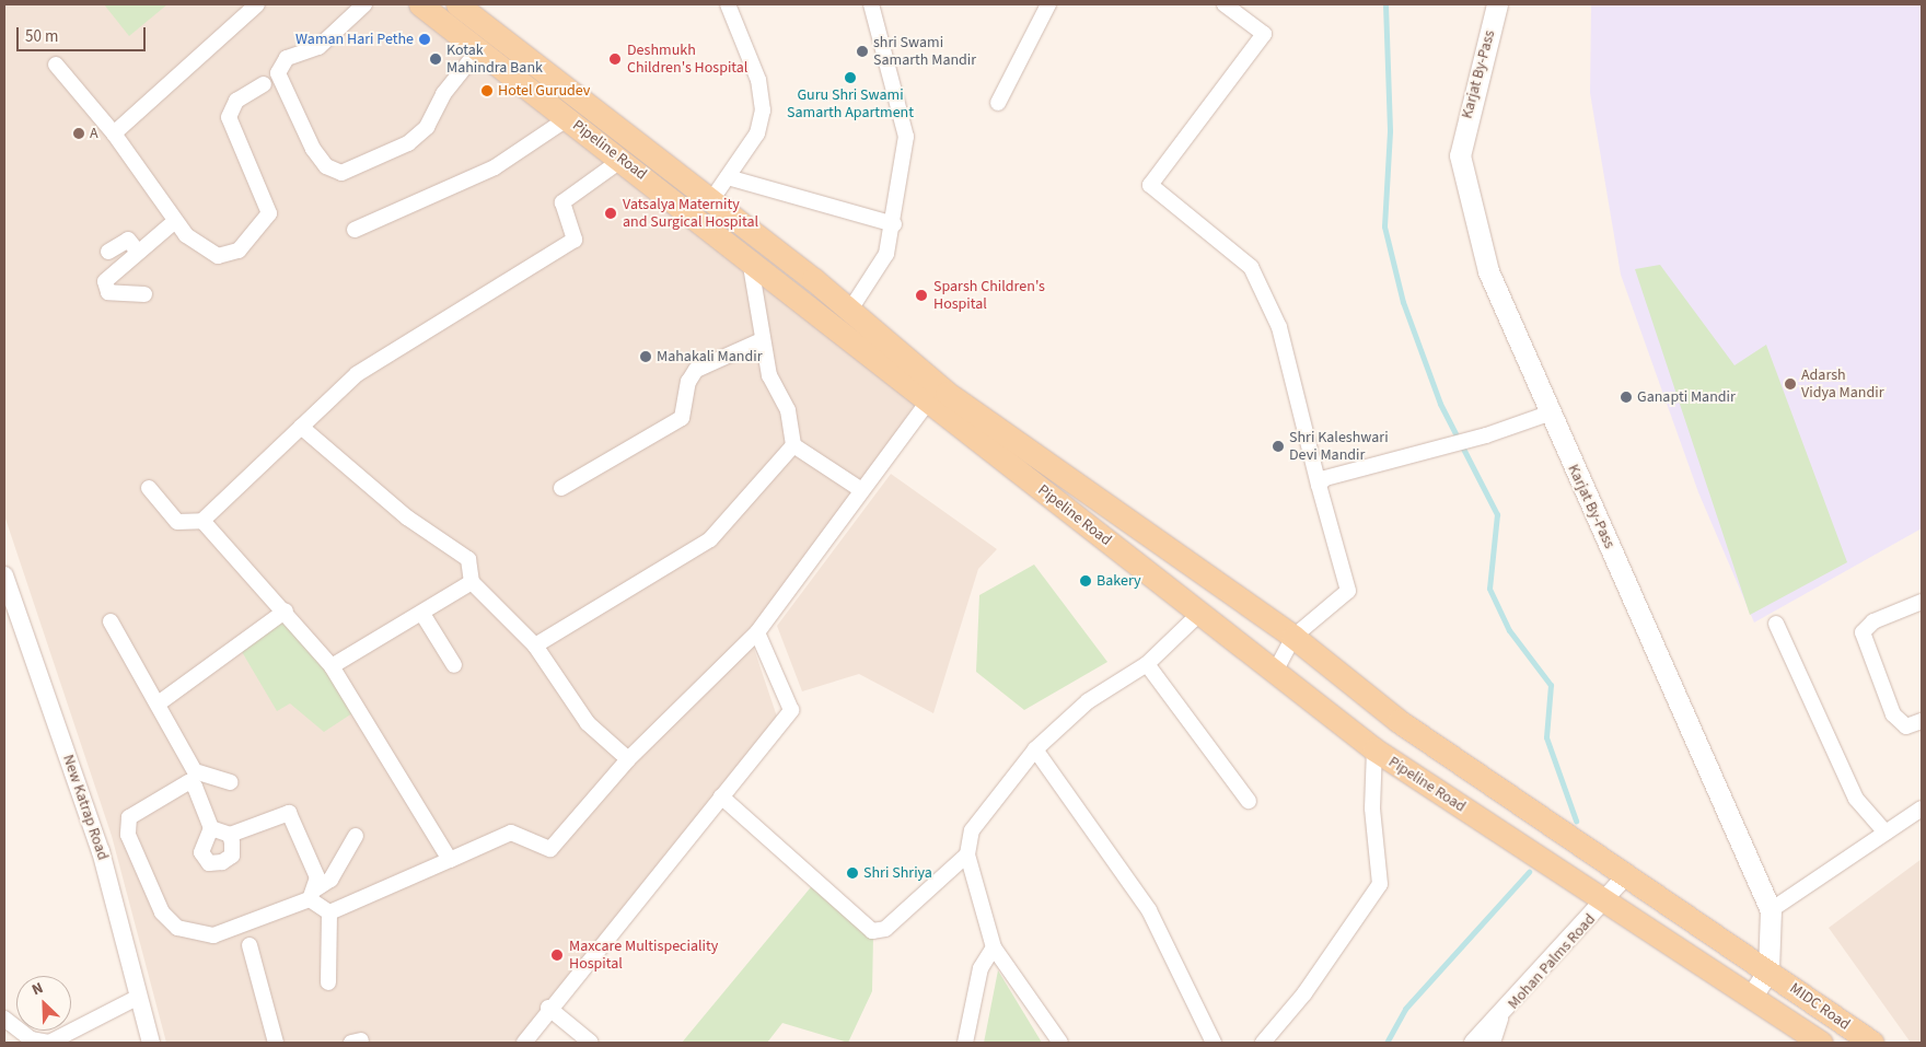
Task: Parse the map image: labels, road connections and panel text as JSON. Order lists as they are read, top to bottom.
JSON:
{
  "streets": {
    "main road": ["Karjat By-Pass", "Pipeline Road", "MIDC Road"],
    "street": ["New Katrap Road", "Mohan Palms Road"]
  },
  "crossings": [
    ["Karjat By-Pass", "Pipeline Road"],
    ["Karjat By-Pass", "MIDC Road"],
    ["Pipeline Road", "Mohan Palms Road"],
    ["Pipeline Road", "MIDC Road"]
  ],
  "places": [
    "Waman Hari Pethe",
    "shri Swami Samarth Mandir",
    "Kotak Mahindra Bank",
    "Deshmukh Children's Hospital",
    "Guru Shri Swami Samarth Apartment",
    "Hotel Gurudev",
    "A",
    "Vatsalya Maternity and Surgical Hospital",
    "Sparsh Children's Hospital",
    "Mahakali Mandir",
    "Adarsh Vidya Mandir",
    "Ganapti Mandir",
    "Shri Kaleshwari Devi Mandir",
    "Bakery",
    "Shri Shriya",
    "Maxcare Multispeciality Hospital"
  ],
  "scale_bar": "50 m",
  "north": "top left"
}
